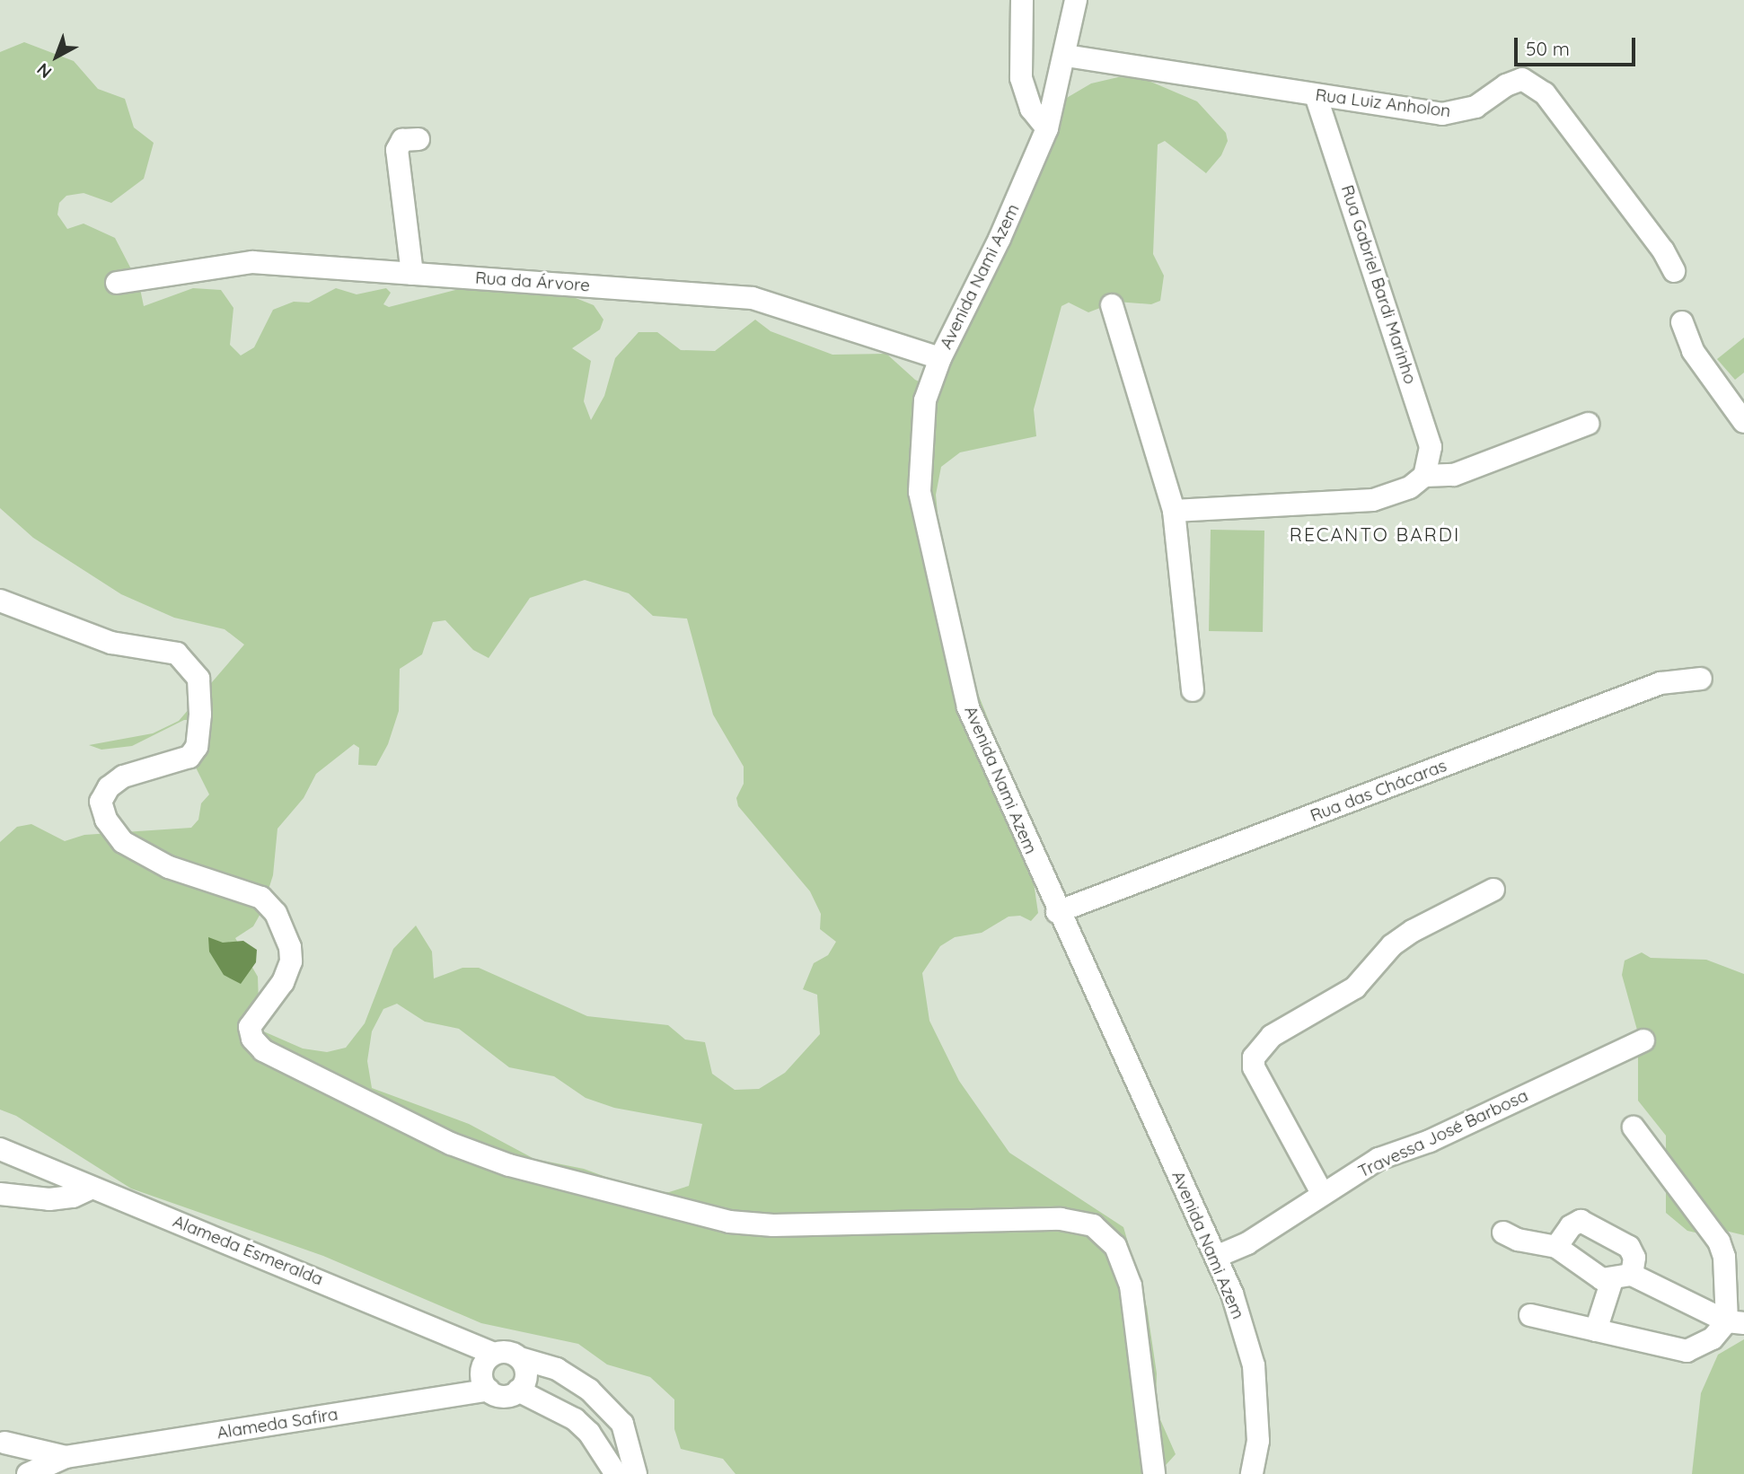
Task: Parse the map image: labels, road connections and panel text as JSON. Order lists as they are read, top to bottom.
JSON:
{
  "streets": {
    "street": [
      "Rua Luiz Anholon",
      "Avenida Nami Azem",
      "Rua da Árvore",
      "Rua Gabriel Bardi Marinho",
      "Rua das Chácaras",
      "Travessa José Barbosa",
      "Alameda Esmeralda",
      "Alameda Safira"
    ]
  },
  "crossings": [
    ["Rua Luiz Anholon", "Avenida Nami Azem"],
    ["Rua Luiz Anholon", "Rua Gabriel Bardi Marinho"],
    ["Avenida Nami Azem", "Rua da Árvore"],
    ["Avenida Nami Azem", "Rua das Chácaras"],
    ["Avenida Nami Azem", "Travessa José Barbosa"],
    ["Alameda Esmeralda", "Alameda Safira"]
  ],
  "districts": ["RECANTO BARDI"],
  "scale_bar": "50 m",
  "north": "bottom left"
}
